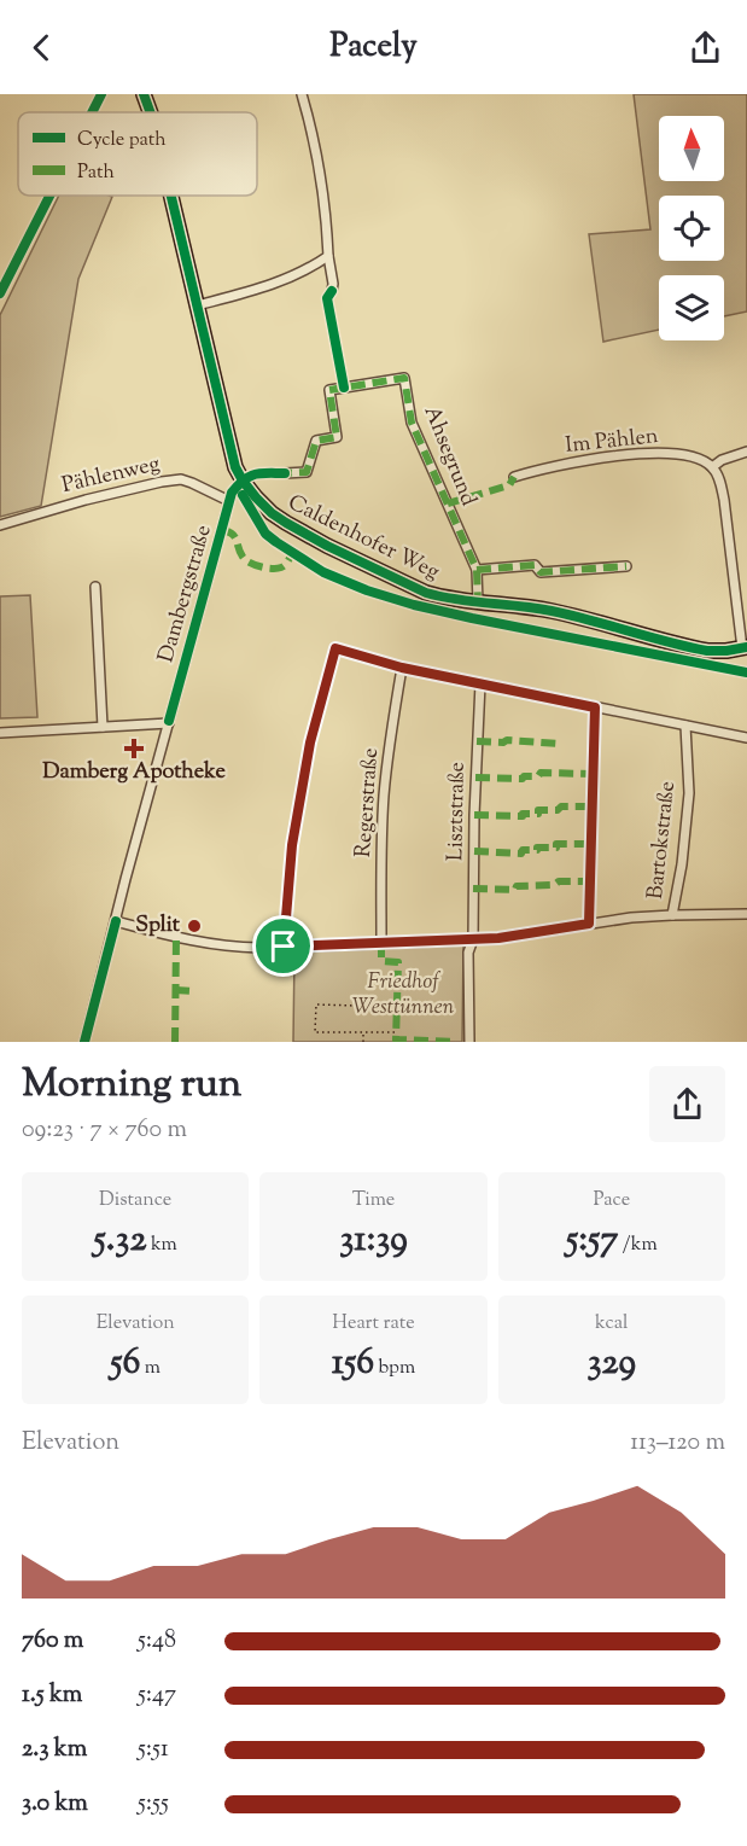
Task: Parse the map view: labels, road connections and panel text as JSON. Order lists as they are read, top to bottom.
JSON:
{
  "streets": {
    "main road": ["Caldenhofer Weg"],
    "street": [
      "Im Pählen",
      "Ahsegrund",
      "Pählenweg",
      "Dambergstraße",
      "Regerstraße",
      "Lisztstraße",
      "Bartokstraße"
    ]
  },
  "crossings": [
    ["Ahsegrund", "Caldenhofer Weg"],
    ["Pählenweg", "Dambergstraße"],
    ["Caldenhofer Weg", "Dambergstraße"]
  ],
  "parks": ["Friedhof Westtünnen"],
  "places": {
    "health": ["Damberg Apotheke"],
    "other": ["Split"]
  },
  "legend": ["Cycle path", "Path"],
  "north": "top",
  "page": {
    "header": "Pacely",
    "heading": ["Morning run", "09:23 · 7 × 760 m"],
    "stats": [
      ["Distance", "5.32 km"],
      ["Time", "31:39"],
      ["Pace", "5:57 /km"],
      ["Elevation", "56 m"],
      ["Heart rate", "156 bpm"],
      ["kcal", "329"]
    ],
    "chart": ["Elevation", "113–120 m"],
    "list": [
      {
        "name": "760 m",
        "note": "5:48"
      },
      {
        "name": "1.5 km",
        "note": "5:47"
      },
      {
        "name": "2.3 km",
        "note": "5:51"
      },
      {
        "name": "3.0 km",
        "note": "5:55"
      }
    ]
  }
}
